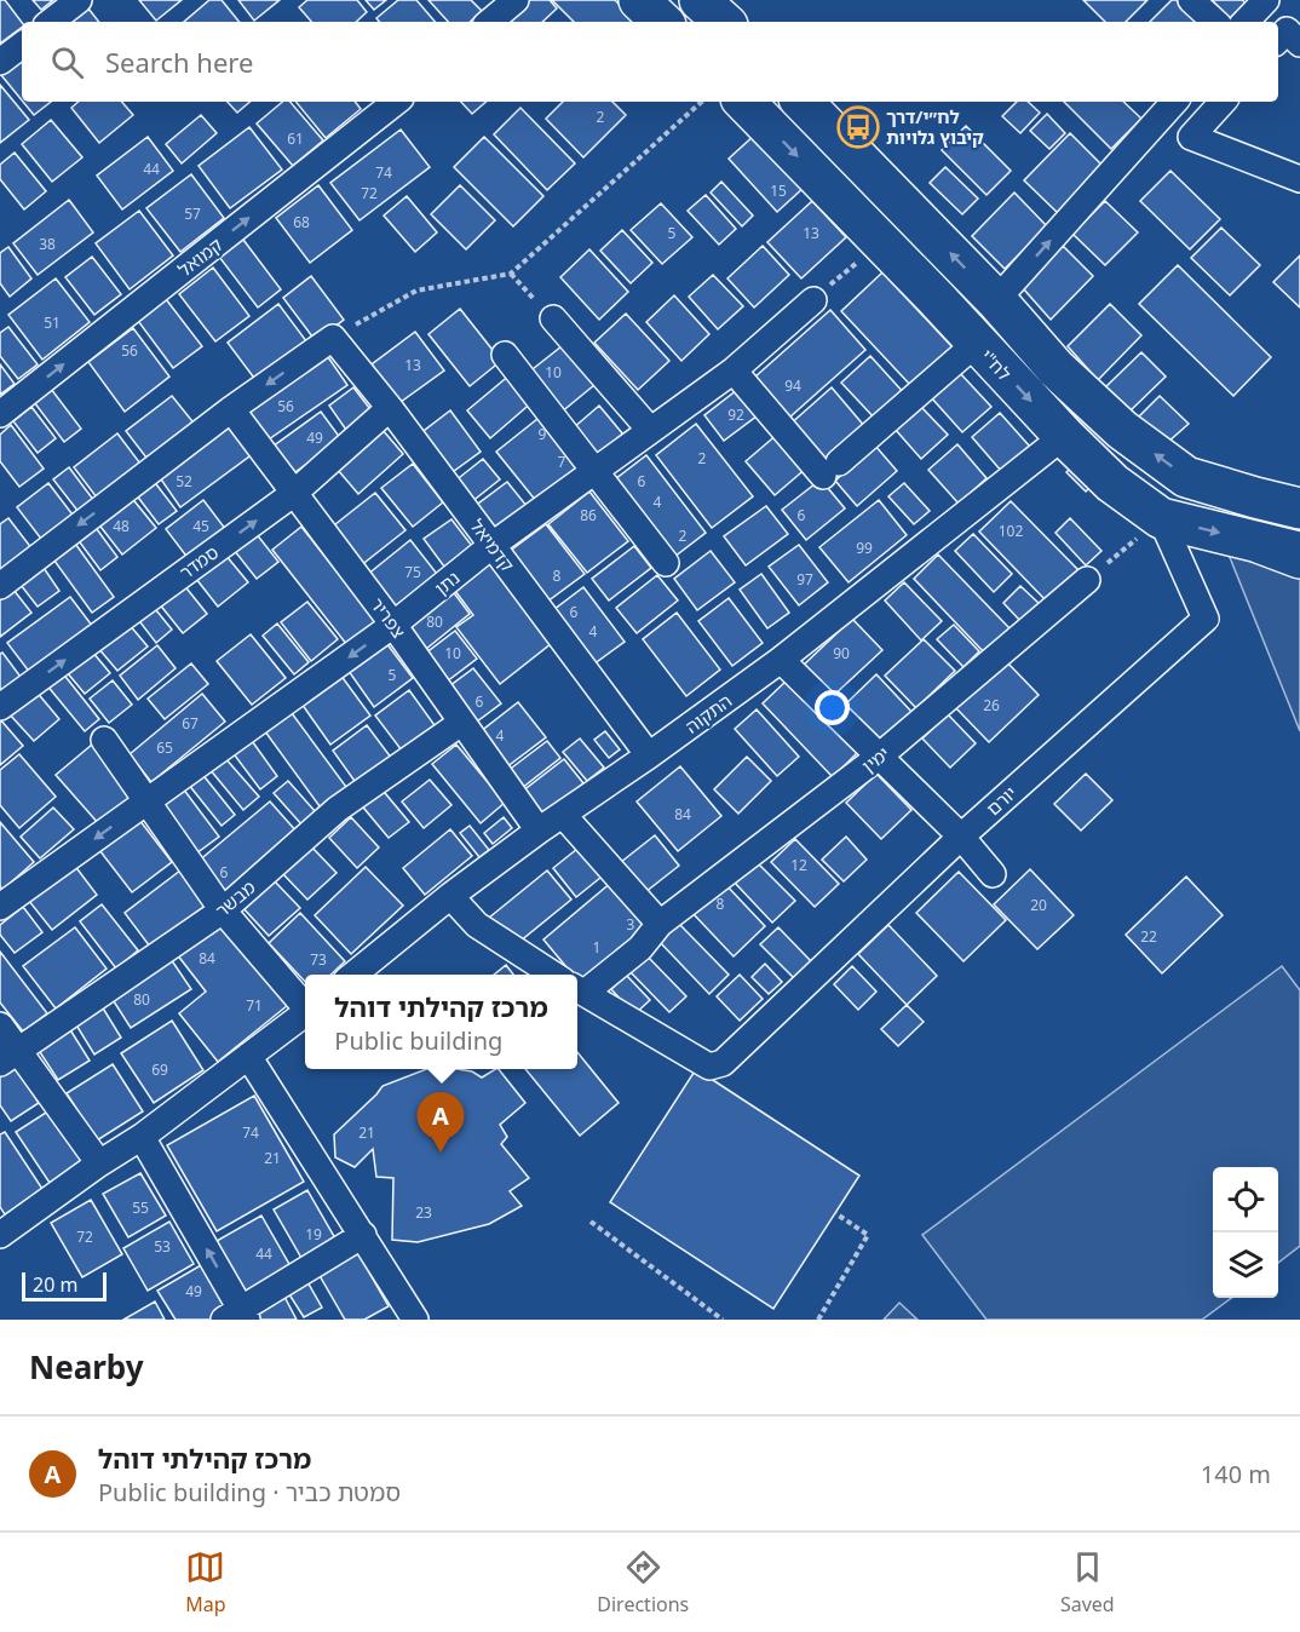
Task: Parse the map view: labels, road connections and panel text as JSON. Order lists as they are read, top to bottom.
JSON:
{
  "streets": {
    "main road": ["לח\"י"],
    "street": [
      "קמואל",
      "קדמיאל",
      "סמדר",
      "נתן",
      "צפריר",
      "התקוה",
      "ימין",
      "יורם",
      "מבשר"
    ]
  },
  "crossings": [
    ["לח\"י", "התקוה"],
    ["לח\"י", "יורם"],
    ["קדמיאל", "סמדר"],
    ["קדמיאל", "נתן"],
    ["קדמיאל", "התקוה"],
    ["סמדר", "צפריר"],
    ["נתן", "צפריר"],
    ["צפריר", "התקוה"],
    ["צפריר", "מבשר"]
  ],
  "one_way": ["נתן"],
  "places": {
    "bus stop": ["לח״י/דרך קיבוץ גלויות"]
  },
  "house_numbers": [
    "2",
    "61",
    "44",
    "74",
    "15",
    "72",
    "57",
    "68",
    "5",
    "13",
    "38",
    "51",
    "56",
    "13",
    "10",
    "94",
    "56",
    "92",
    "9",
    "49",
    "2",
    "7",
    "52",
    "6",
    "4",
    "86",
    "6",
    "48",
    "45",
    "102",
    "2",
    "99",
    "75",
    "8",
    "97",
    "6",
    "80",
    "4",
    "10",
    "90",
    "5",
    "6",
    "26",
    "67",
    "4",
    "65",
    "84",
    "12",
    "6",
    "8",
    "20",
    "3",
    "22",
    "1",
    "84",
    "73",
    "80",
    "71",
    "69",
    "74",
    "21",
    "21",
    "55",
    "23",
    "19",
    "72",
    "53",
    "44",
    "49"
  ],
  "scale_bar": "20 m",
  "page": {
    "search": "Search here",
    "popup": ["מרכז קהילתי דוהל", "Public building"],
    "pins": "A",
    "scale": "20 m",
    "heading": "Nearby",
    "list": [
      {
        "mark": "A",
        "name": "מרכז קהילתי דוהל",
        "note": "Public building · סמטת כביר",
        "value": "140 m"
      }
    ],
    "nav": ["Map", "Directions", "Saved"]
  }
}
